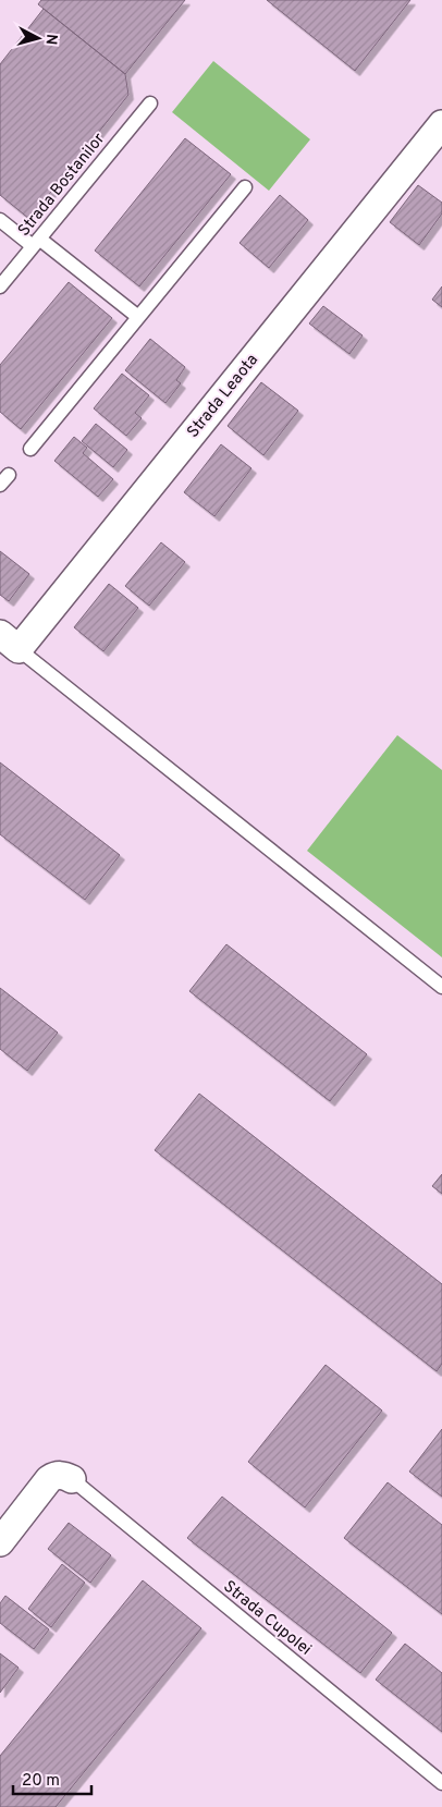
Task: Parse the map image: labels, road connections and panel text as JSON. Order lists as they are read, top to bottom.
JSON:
{
  "streets": {
    "street": ["Strada Leaota"],
    "lane": ["Strada Bostanilor", "Strada Cupolei"]
  },
  "scale_bar": "20 m",
  "north": "right"
}
